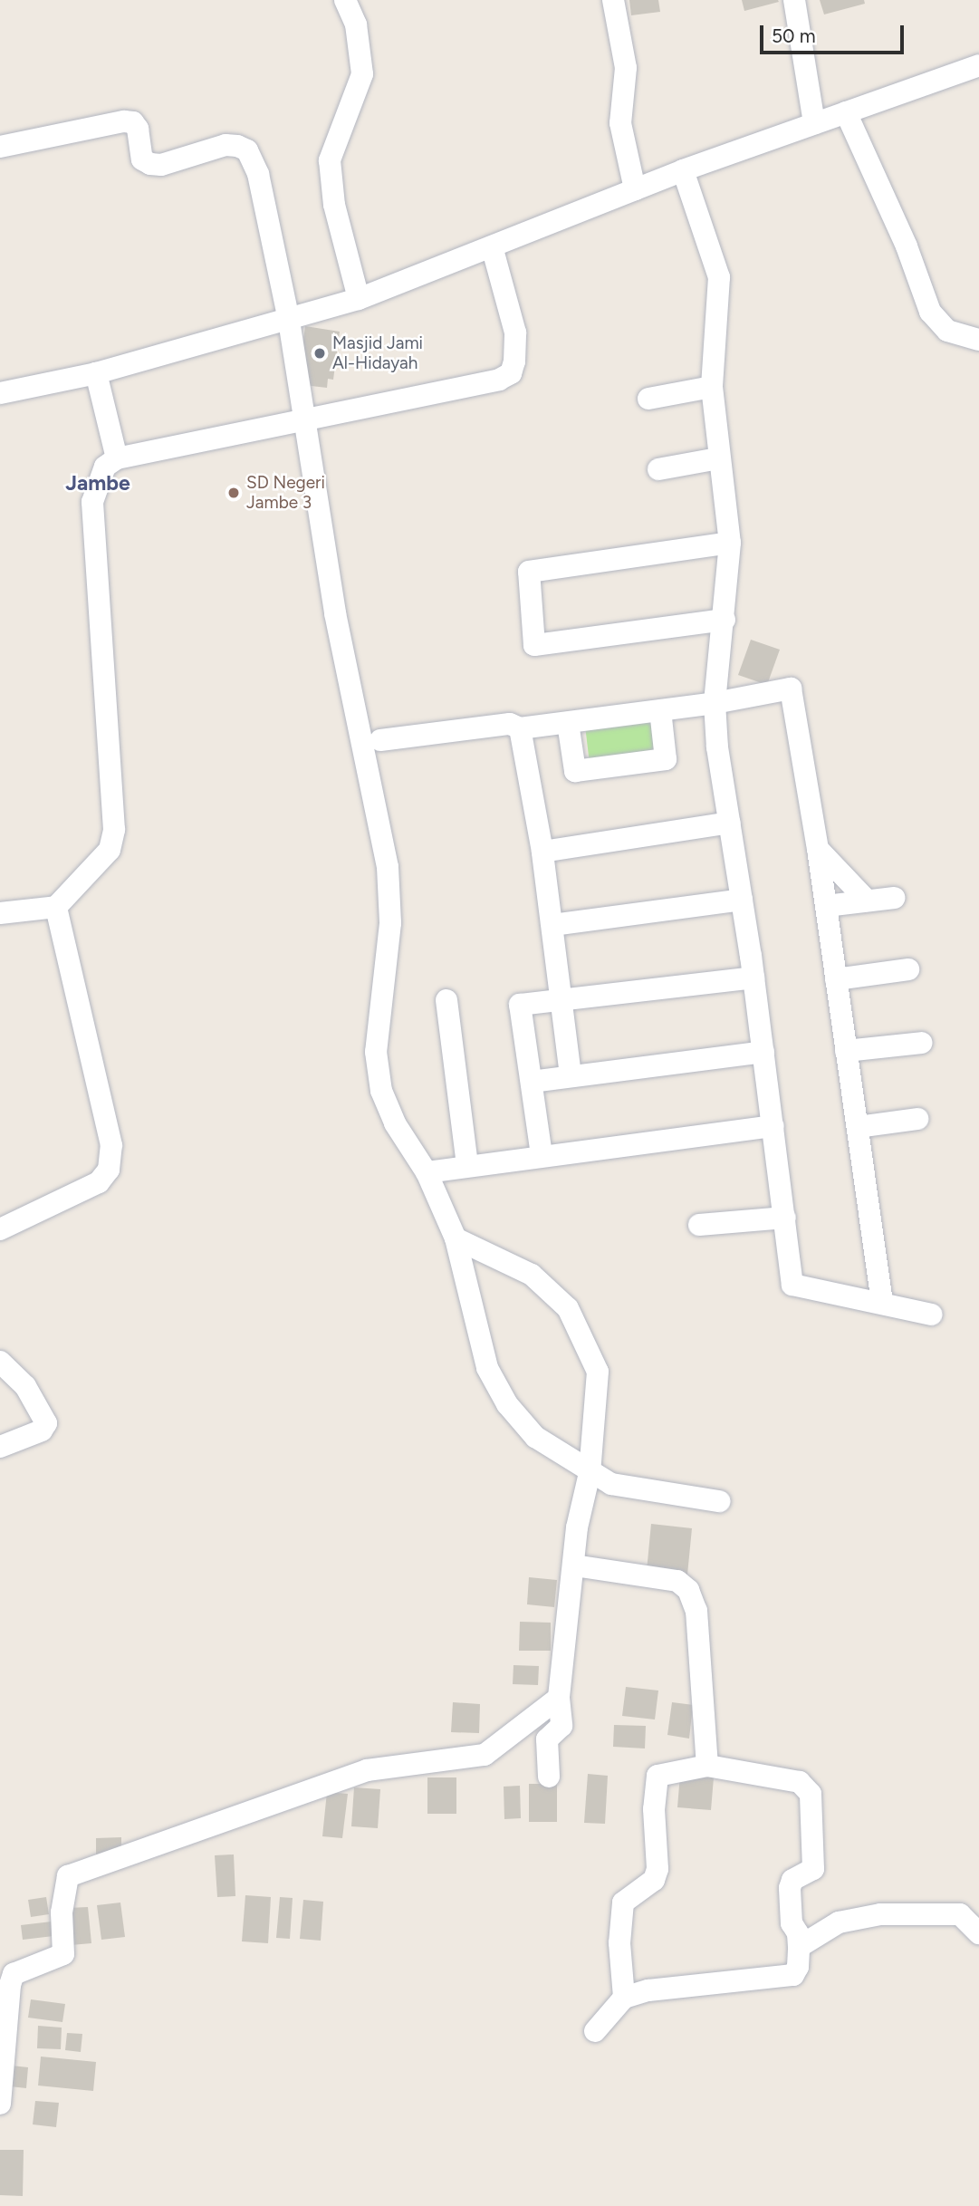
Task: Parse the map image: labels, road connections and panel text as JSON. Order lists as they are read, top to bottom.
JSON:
{
  "districts": ["Jambe"],
  "places": ["Masjid Jami Al-Hidayah", "SD Negeri Jambe 3"],
  "scale_bar": "50 m"
}
